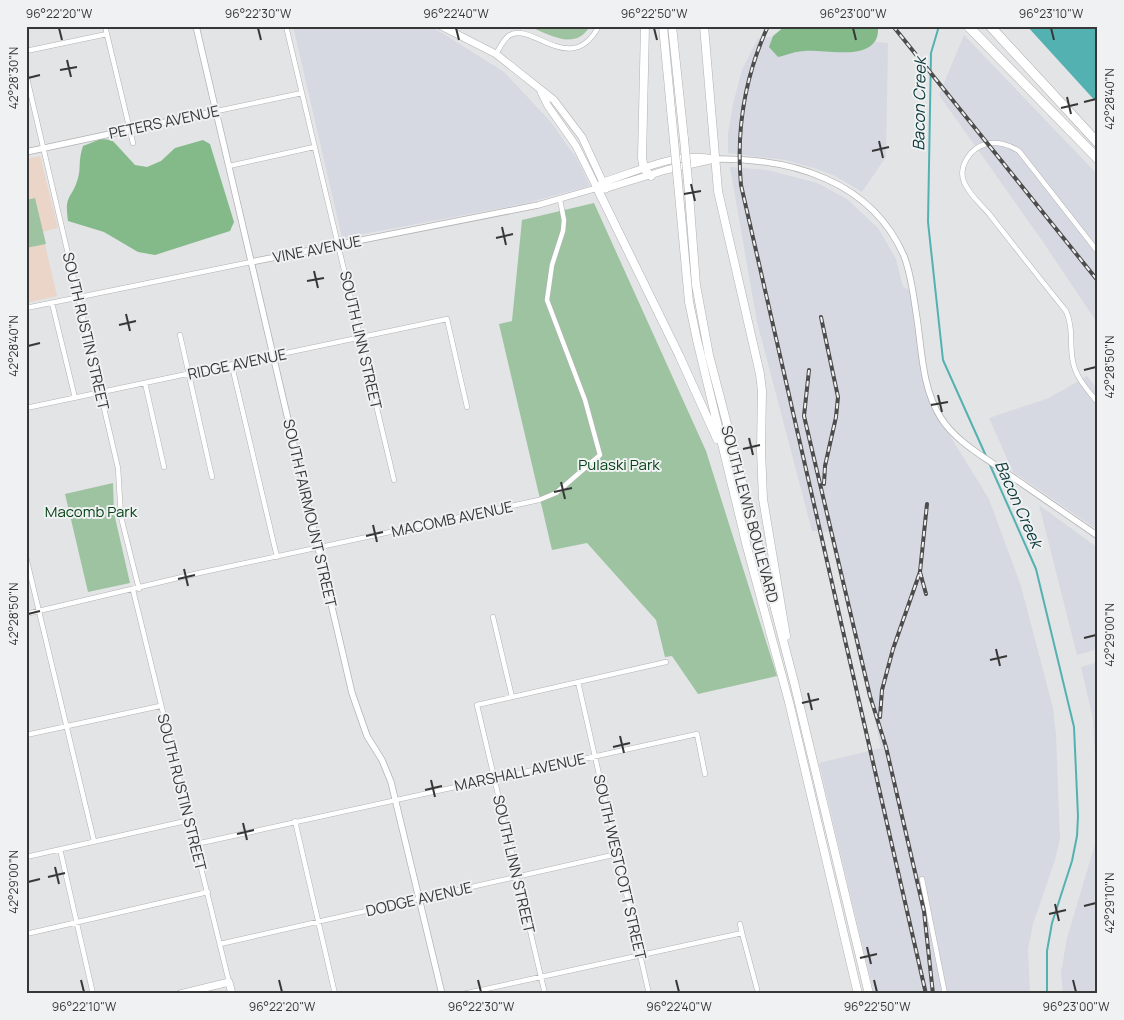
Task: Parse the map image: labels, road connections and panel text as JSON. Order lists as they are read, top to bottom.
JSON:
{
  "streets": {
    "main road": ["SOUTH RUSTIN STREET", "SOUTH LEWIS BOULEVARD"],
    "street": [
      "PETERS AVENUE",
      "VINE AVENUE",
      "SOUTH LINN STREET",
      "RIDGE AVENUE",
      "SOUTH FAIRMOUNT STREET",
      "MACOMB AVENUE",
      "MARSHALL AVENUE",
      "SOUTH WESTCOTT STREET",
      "DODGE AVENUE"
    ]
  },
  "crossings": [
    ["PETERS AVENUE", "SOUTH RUSTIN STREET"],
    ["PETERS AVENUE", "SOUTH LINN STREET"],
    ["PETERS AVENUE", "SOUTH FAIRMOUNT STREET"],
    ["VINE AVENUE", "SOUTH RUSTIN STREET"],
    ["VINE AVENUE", "SOUTH LINN STREET"],
    ["VINE AVENUE", "SOUTH FAIRMOUNT STREET"],
    ["VINE AVENUE", "MACOMB AVENUE"],
    ["SOUTH RUSTIN STREET", "RIDGE AVENUE"],
    ["SOUTH RUSTIN STREET", "MACOMB AVENUE"],
    ["SOUTH RUSTIN STREET", "MARSHALL AVENUE"],
    ["SOUTH RUSTIN STREET", "DODGE AVENUE"],
    ["SOUTH LINN STREET", "RIDGE AVENUE"],
    ["SOUTH LINN STREET", "MARSHALL AVENUE"],
    ["SOUTH LINN STREET", "DODGE AVENUE"],
    ["RIDGE AVENUE", "SOUTH FAIRMOUNT STREET"],
    ["SOUTH FAIRMOUNT STREET", "MACOMB AVENUE"],
    ["SOUTH FAIRMOUNT STREET", "MARSHALL AVENUE"],
    ["SOUTH FAIRMOUNT STREET", "DODGE AVENUE"],
    ["MARSHALL AVENUE", "SOUTH WESTCOTT STREET"],
    ["SOUTH WESTCOTT STREET", "DODGE AVENUE"]
  ],
  "water": ["Bacon Creek"],
  "parks": ["Pulaski Park", "Macomb Park"],
  "coordinates": [
    "96°22'20\"W",
    "96°22'30\"W",
    "96°22'40\"W",
    "96°22'50\"W",
    "96°23'00\"W",
    "96°23'10\"W",
    "42°28'30\"N",
    "42°28'40\"N",
    "42°28'50\"N",
    "42°29'00\"N",
    "42°29'10\"N",
    "96°22'10\"W"
  ]
}
